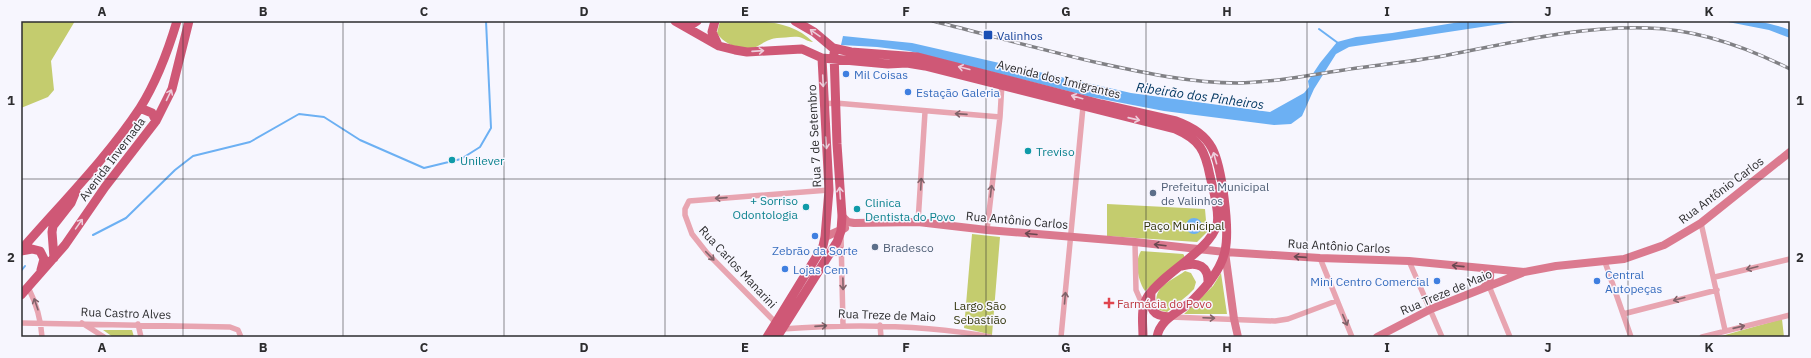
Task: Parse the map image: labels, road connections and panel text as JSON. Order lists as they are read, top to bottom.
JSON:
{
  "streets": {
    "main road": [
      "Avenida dos Imigrantes",
      "Rua 7 de Setembro",
      "Avenida Invernada",
      "Rua Antônio Carlos",
      "Rua Treze de Maio"
    ],
    "street": ["Rua Carlos Manarini", "Rua Castro Alves"]
  },
  "crossings": [
    ["Avenida dos Imigrantes", "Rua 7 de Setembro"],
    ["Avenida dos Imigrantes", "Rua Antônio Carlos"],
    ["Rua 7 de Setembro", "Rua Carlos Manarini"],
    ["Rua 7 de Setembro", "Rua Treze de Maio"],
    ["Rua Antônio Carlos", "Rua Treze de Maio"],
    ["Rua Carlos Manarini", "Rua Treze de Maio"]
  ],
  "water": ["Ribeirão dos Pinheiros"],
  "parks": ["Paço Municipal", "Largo São Sebastião"],
  "places": {
    "transit": ["Valinhos"],
    "other": [
      "Mil Coisas",
      "Estação Galeria",
      "Treviso",
      "Unilever",
      "Prefeitura Municipal de Valinhos",
      "+ Sorriso Odontologia",
      "Clinica Dentista do Povo",
      "Zebrão da Sorte",
      "Bradesco",
      "Lojas Cem",
      "Mini Centro Comercial",
      "Central Autopeças"
    ],
    "health": ["Farmácia do Povo"]
  },
  "grid": {
    "columns": [
      "A",
      "B",
      "C",
      "D",
      "E",
      "F",
      "G",
      "H",
      "I",
      "J",
      "K"
    ],
    "rows": ["1", "2"]
  }
}
